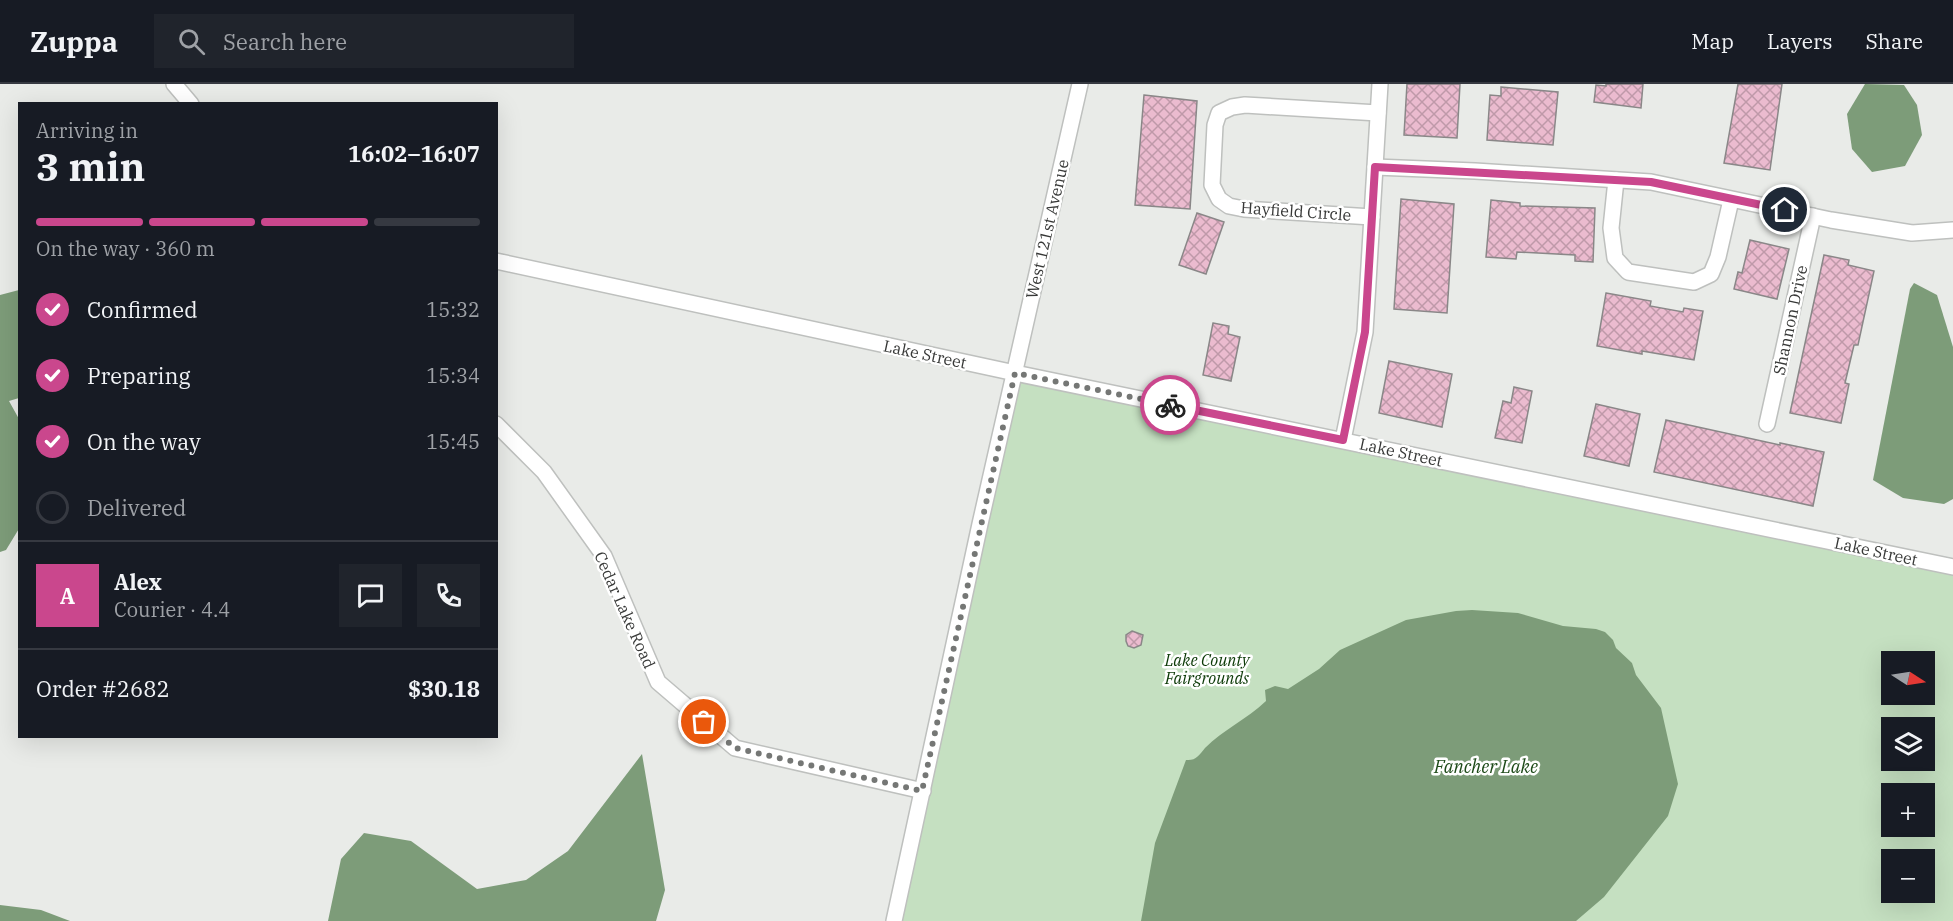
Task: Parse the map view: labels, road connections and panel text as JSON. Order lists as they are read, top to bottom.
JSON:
{
  "streets": {
    "street": [
      "Hayfield Circle",
      "West 121st Avenue",
      "Shannon Drive",
      "Lake Street",
      "Cedar Lake Road"
    ]
  },
  "crossings": [
    ["West 121st Avenue", "Lake Street"],
    ["West 121st Avenue", "Cedar Lake Road"]
  ],
  "water": ["Fancher Lake"],
  "parks": ["Lake County Fairgrounds"],
  "north": "right",
  "page": {
    "header": "Zuppa",
    "search": "Search here",
    "nav": ["Map", "Layers", "Share"],
    "heading": ["3 min", "Arriving in", "16:02–16:07"],
    "panel": [
      "Alex",
      "Courier · 4.4",
      "Order #2682",
      "$30.18"
    ],
    "bar": "On the way · 360 m",
    "list": [
      ["Confirmed", "15:32"],
      ["Preparing", "15:34"],
      ["On the way", "15:45"],
      "Delivered"
    ],
    "round": "A",
    "map_buttons": ["+", "−"]
  }
}
